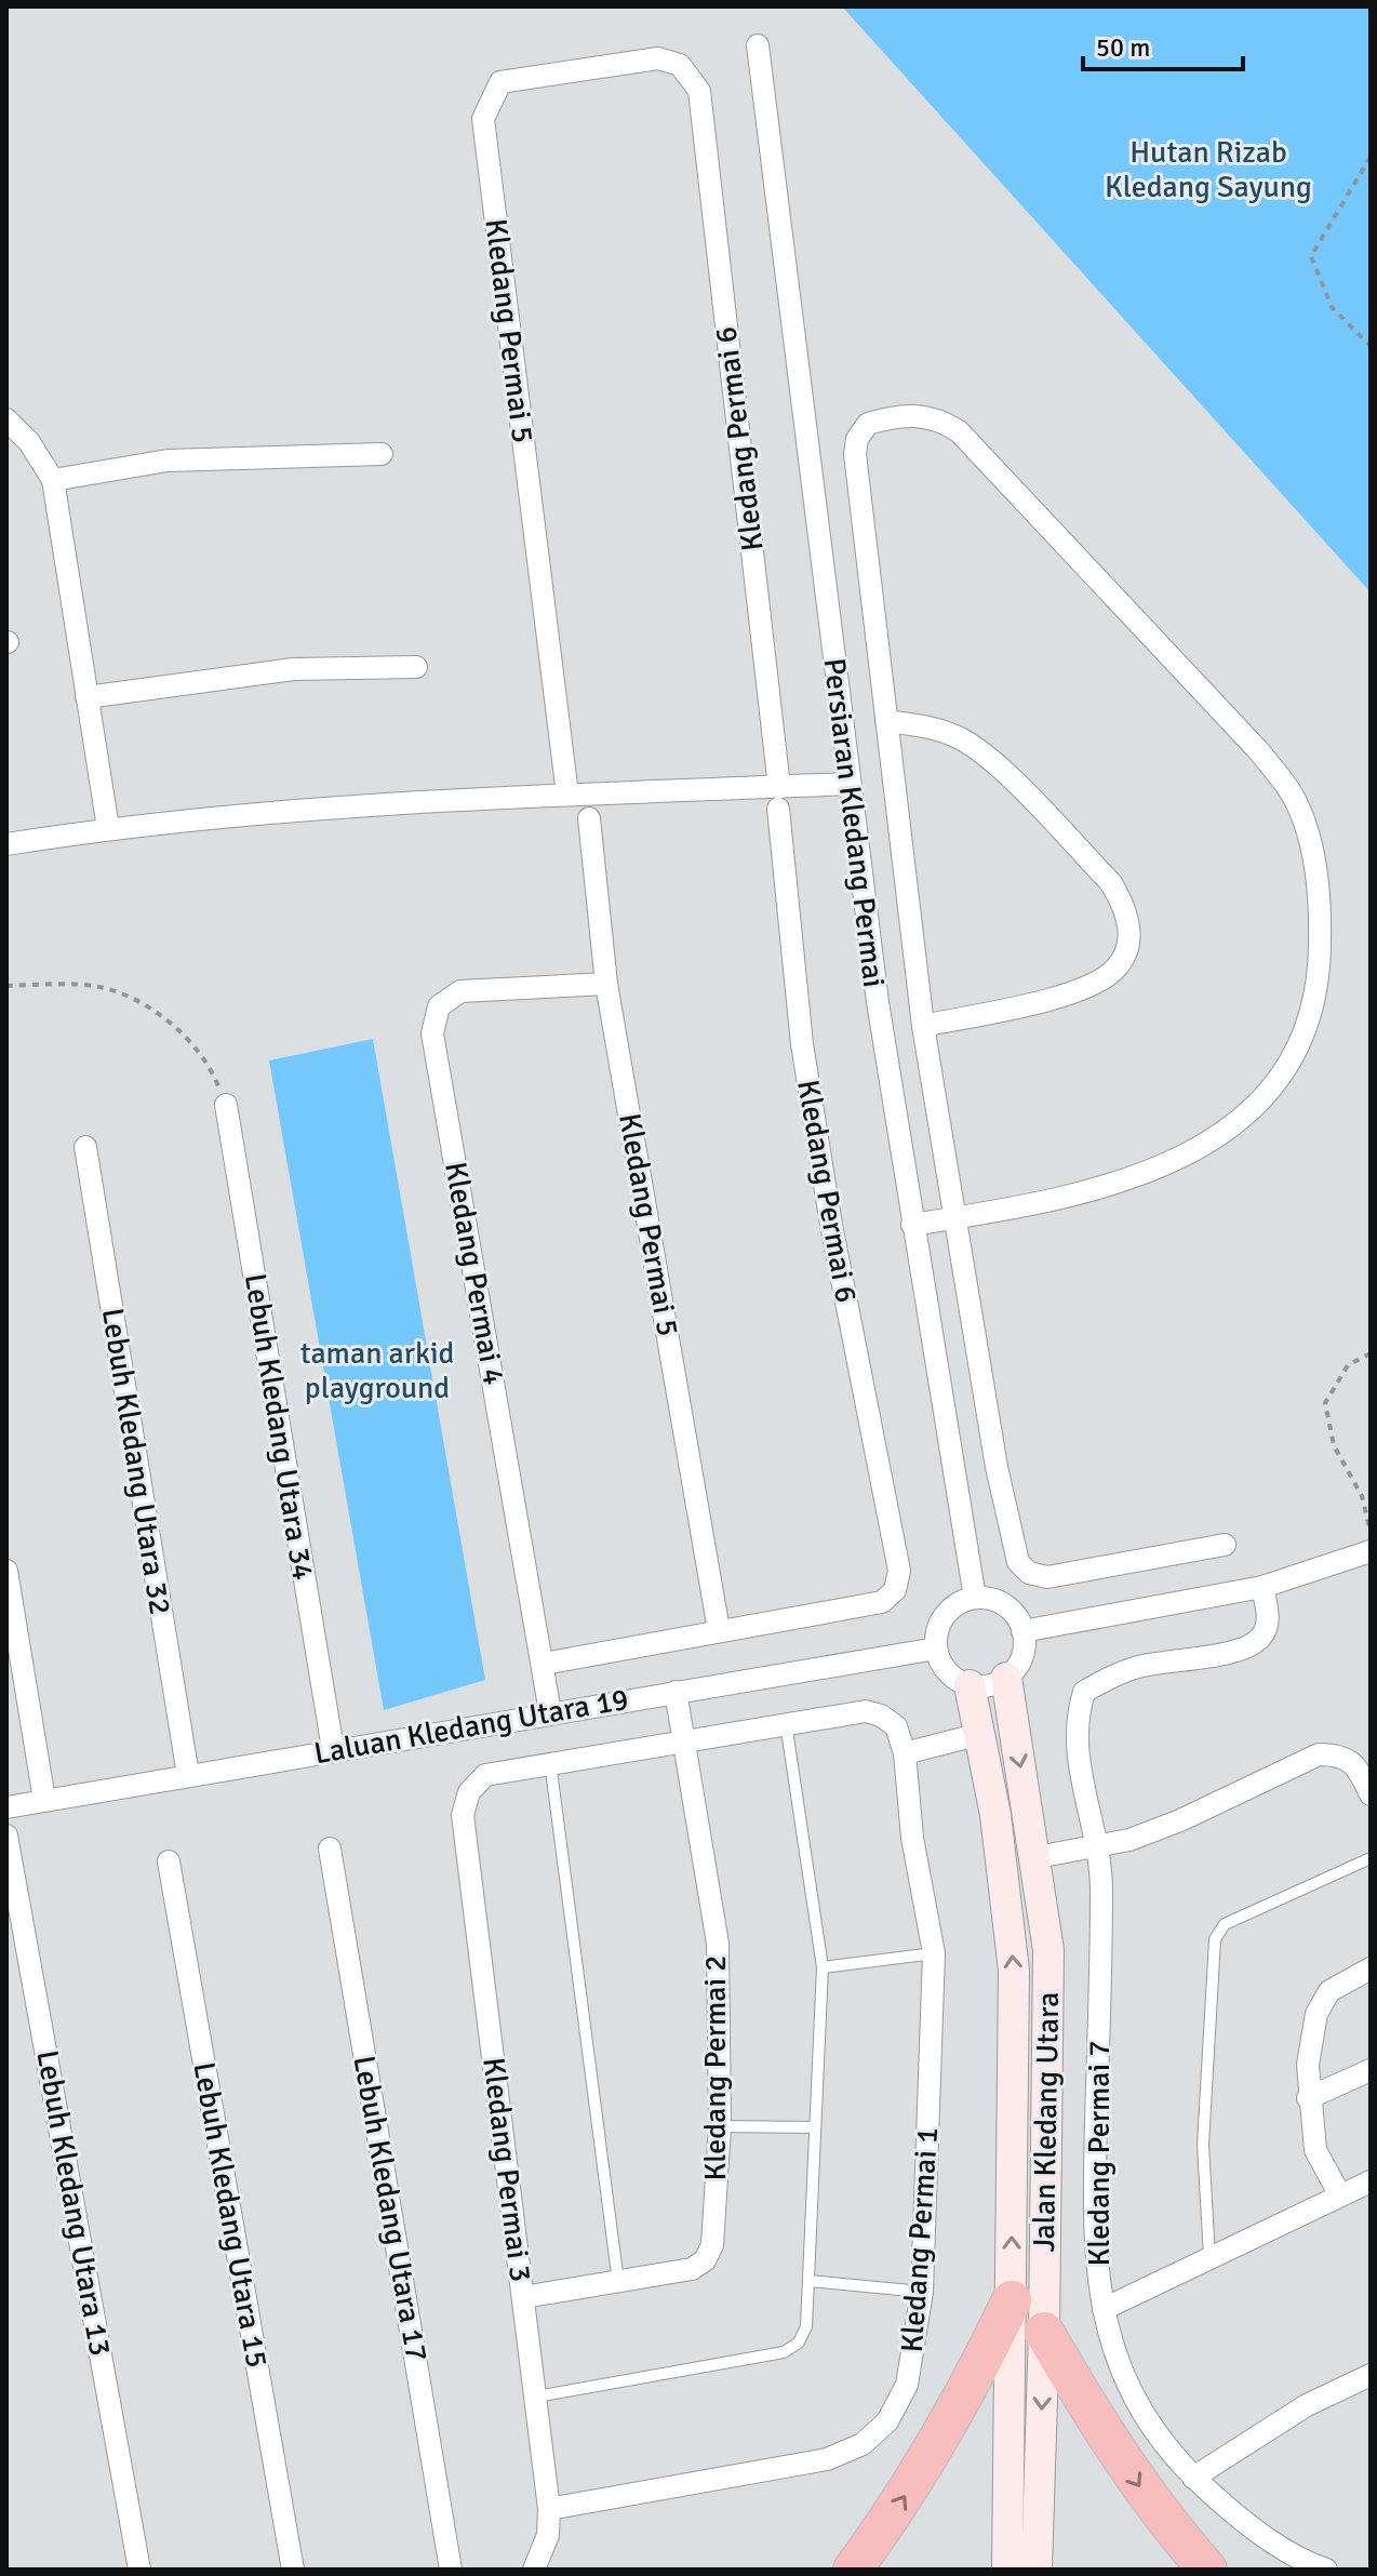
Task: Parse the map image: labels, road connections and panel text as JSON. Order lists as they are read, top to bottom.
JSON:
{
  "streets": {
    "main road": ["Jalan Kledang Utara"],
    "street": [
      "Kledang Permai 5",
      "Kledang Permai 6",
      "Persiaran Kledang Permai",
      "Kledang Permai 4",
      "Lebuh Kledang Utara 34",
      "Lebuh Kledang Utara 32",
      "Laluan Kledang Utara 19",
      "Kledang Permai 2",
      "Kledang Permai 7",
      "Kledang Permai 3",
      "Lebuh Kledang Utara 13",
      "Lebuh Kledang Utara 17",
      "Lebuh Kledang Utara 15",
      "Kledang Permai 1"
    ]
  },
  "crossings": [
    ["Kledang Permai 5", "Kledang Permai 6"],
    ["Kledang Permai 5", "Kledang Permai 4"],
    ["Persiaran Kledang Permai", "Laluan Kledang Utara 19"],
    ["Persiaran Kledang Permai", "Jalan Kledang Utara"],
    ["Kledang Permai 4", "Laluan Kledang Utara 19"],
    ["Lebuh Kledang Utara 34", "Laluan Kledang Utara 19"],
    ["Lebuh Kledang Utara 32", "Laluan Kledang Utara 19"],
    ["Laluan Kledang Utara 19", "Kledang Permai 2"],
    ["Laluan Kledang Utara 19", "Jalan Kledang Utara"],
    ["Kledang Permai 2", "Kledang Permai 3"],
    ["Kledang Permai 3", "Kledang Permai 1"]
  ],
  "parks": ["Hutan Rizab Kledang Sayung", "taman arkid playground"],
  "scale_bar": "50 m"
}
